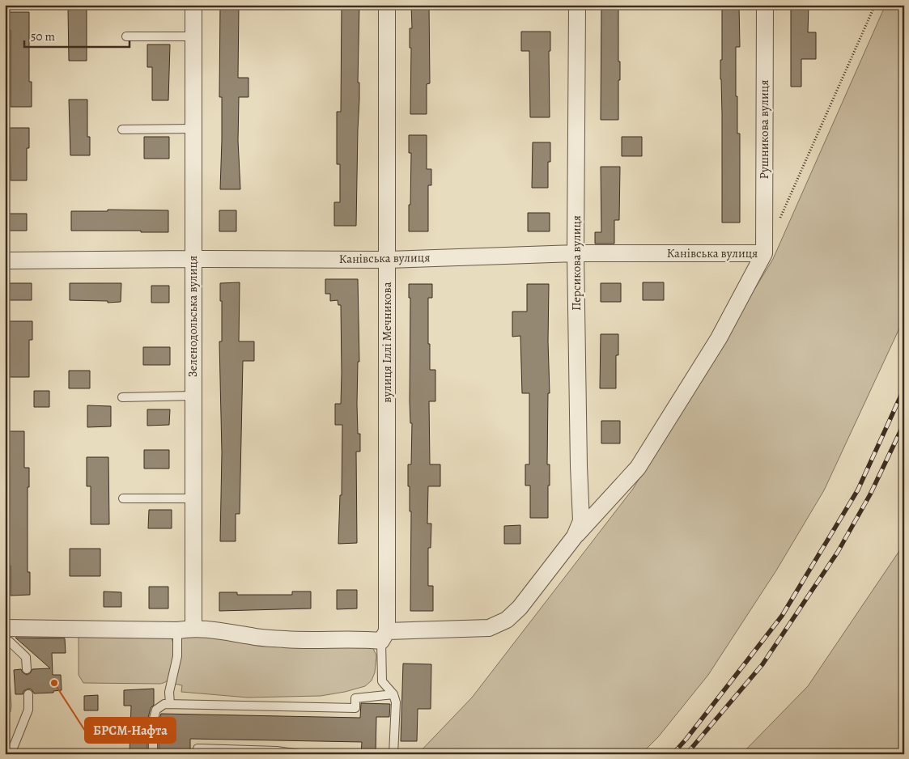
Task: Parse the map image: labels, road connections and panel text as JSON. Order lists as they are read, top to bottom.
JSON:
{
  "streets": {
    "street": [
      "Рушникова вулиця",
      "Канівська вулиця",
      "Персикова вулиця",
      "Зеленодольська вулиця",
      "вулиця Іллі Мечникова"
    ]
  },
  "crossings": [
    ["Рушникова вулиця", "Канівська вулиця"],
    ["Канівська вулиця", "Персикова вулиця"],
    ["Канівська вулиця", "Зеленодольська вулиця"],
    ["Канівська вулиця", "вулиця Іллі Мечникова"]
  ],
  "places": ["БРСМ-Нафта"],
  "scale_bar": "50 m"
}
